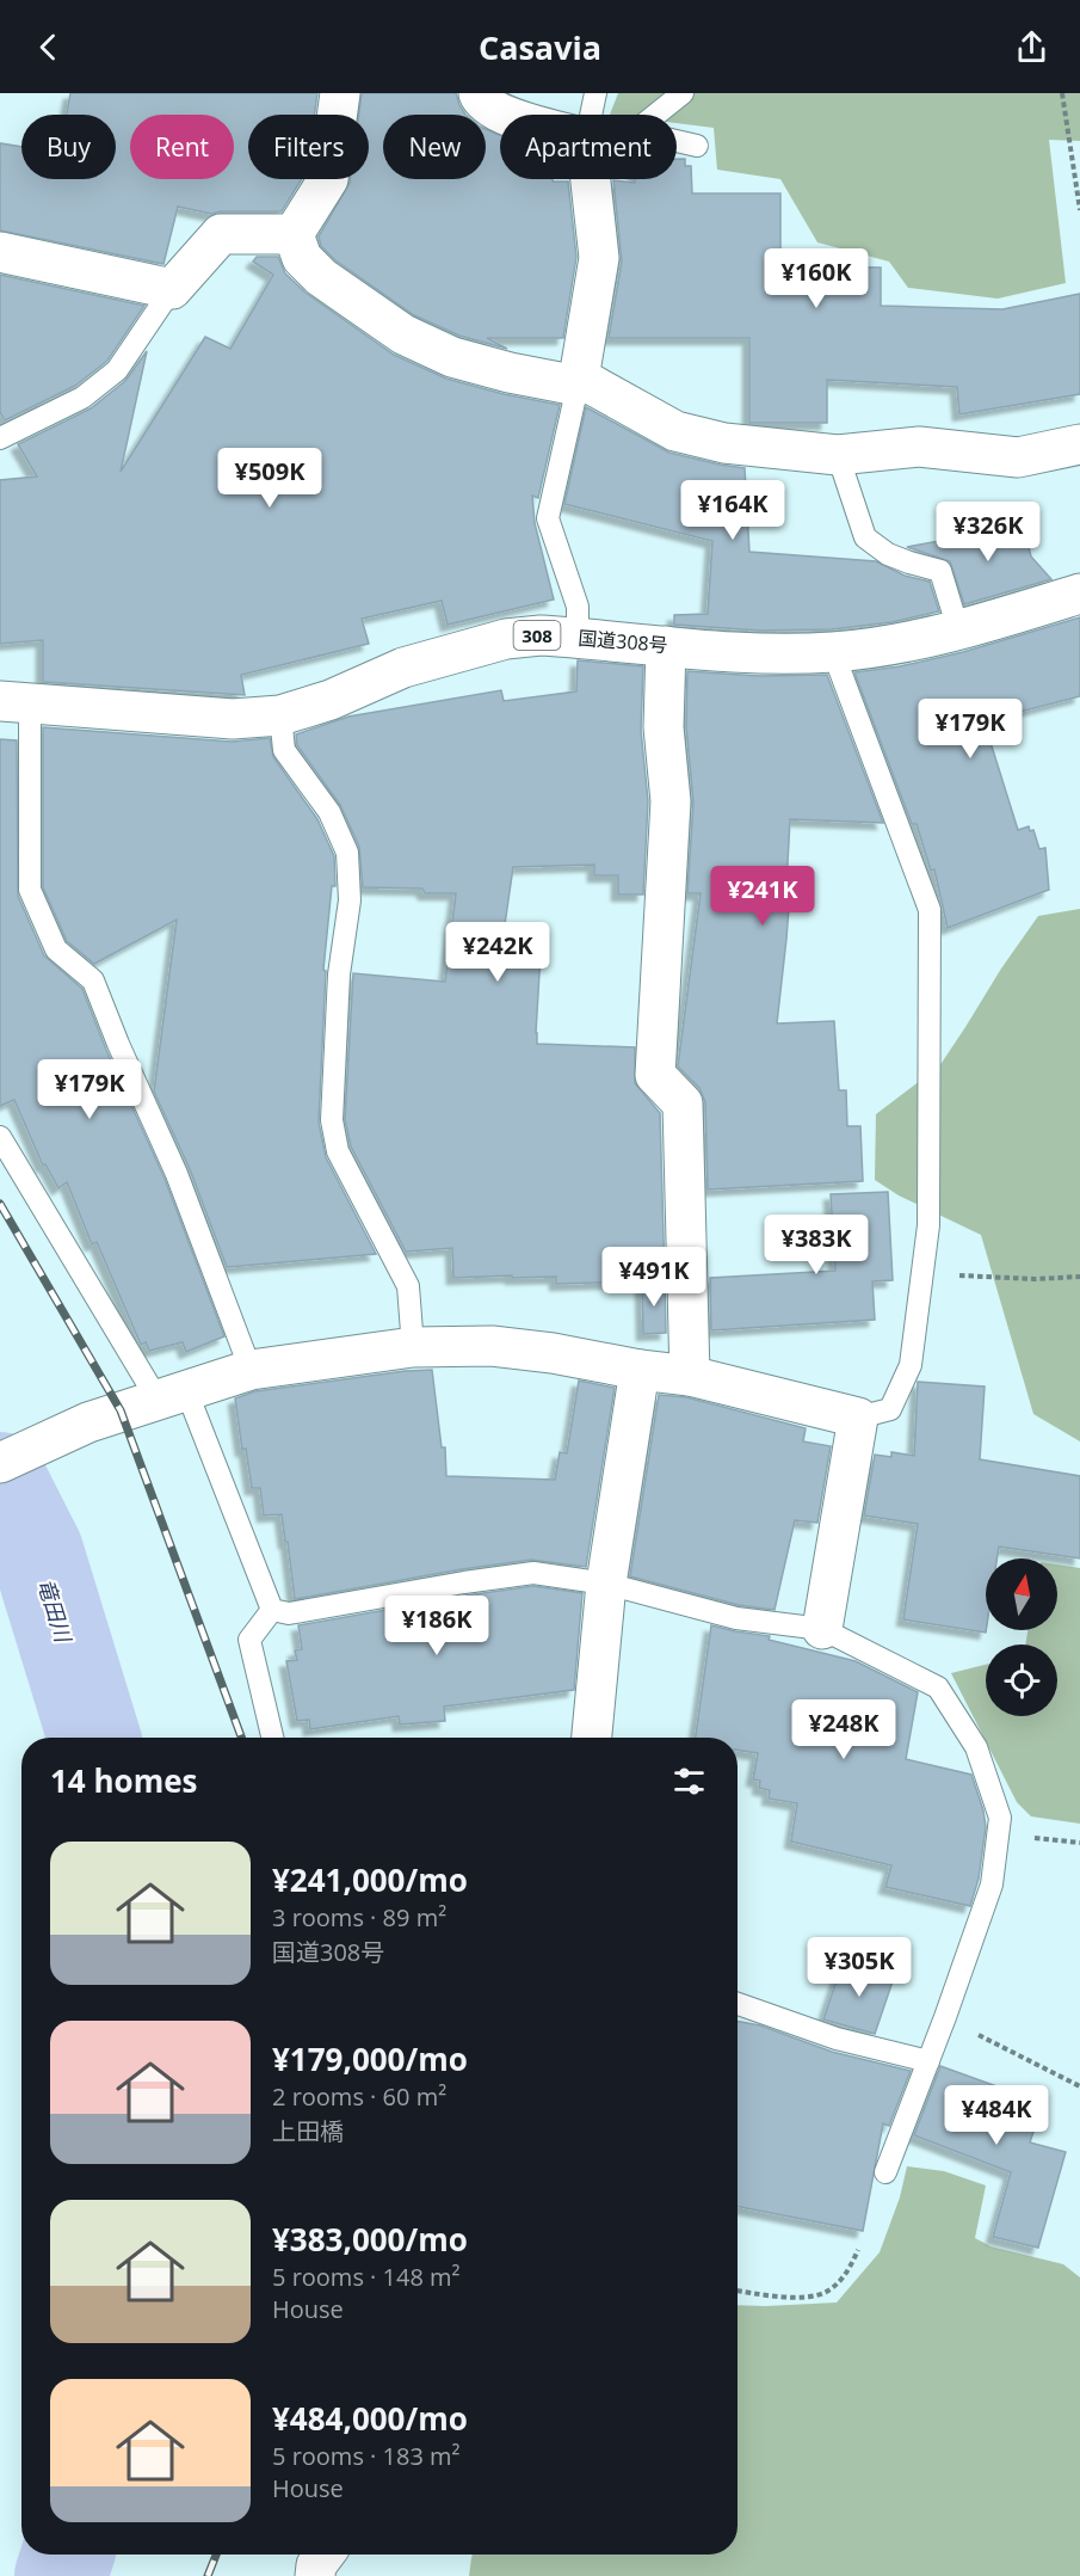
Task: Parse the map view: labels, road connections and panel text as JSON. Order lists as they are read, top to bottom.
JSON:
{
  "streets": {
    "main road": ["308", "国道308号"]
  },
  "water": ["竜田川"],
  "north": "top",
  "page": {
    "header": "Casavia",
    "chip": [
      "Buy",
      "Rent",
      "Filters",
      "New",
      "Apartment"
    ],
    "price": [
      "¥160K",
      "¥509K",
      "¥164K",
      "¥326K",
      "¥179K",
      "¥241K",
      "¥242K",
      "¥179K",
      "¥383K",
      "¥491K",
      "¥186K",
      "¥248K",
      "¥305K",
      "¥484K"
    ],
    "heading": "14 homes",
    "list": [
      {
        "name": "¥241,000/mo",
        "note": "3 rooms · 89 m² · 国道308号"
      },
      {
        "name": "¥179,000/mo",
        "note": "2 rooms · 60 m² · 上田橋"
      },
      {
        "name": "¥383,000/mo",
        "note": "5 rooms · 148 m² · House"
      },
      {
        "name": "¥484,000/mo",
        "note": "5 rooms · 183 m² · House"
      }
    ]
  }
}
